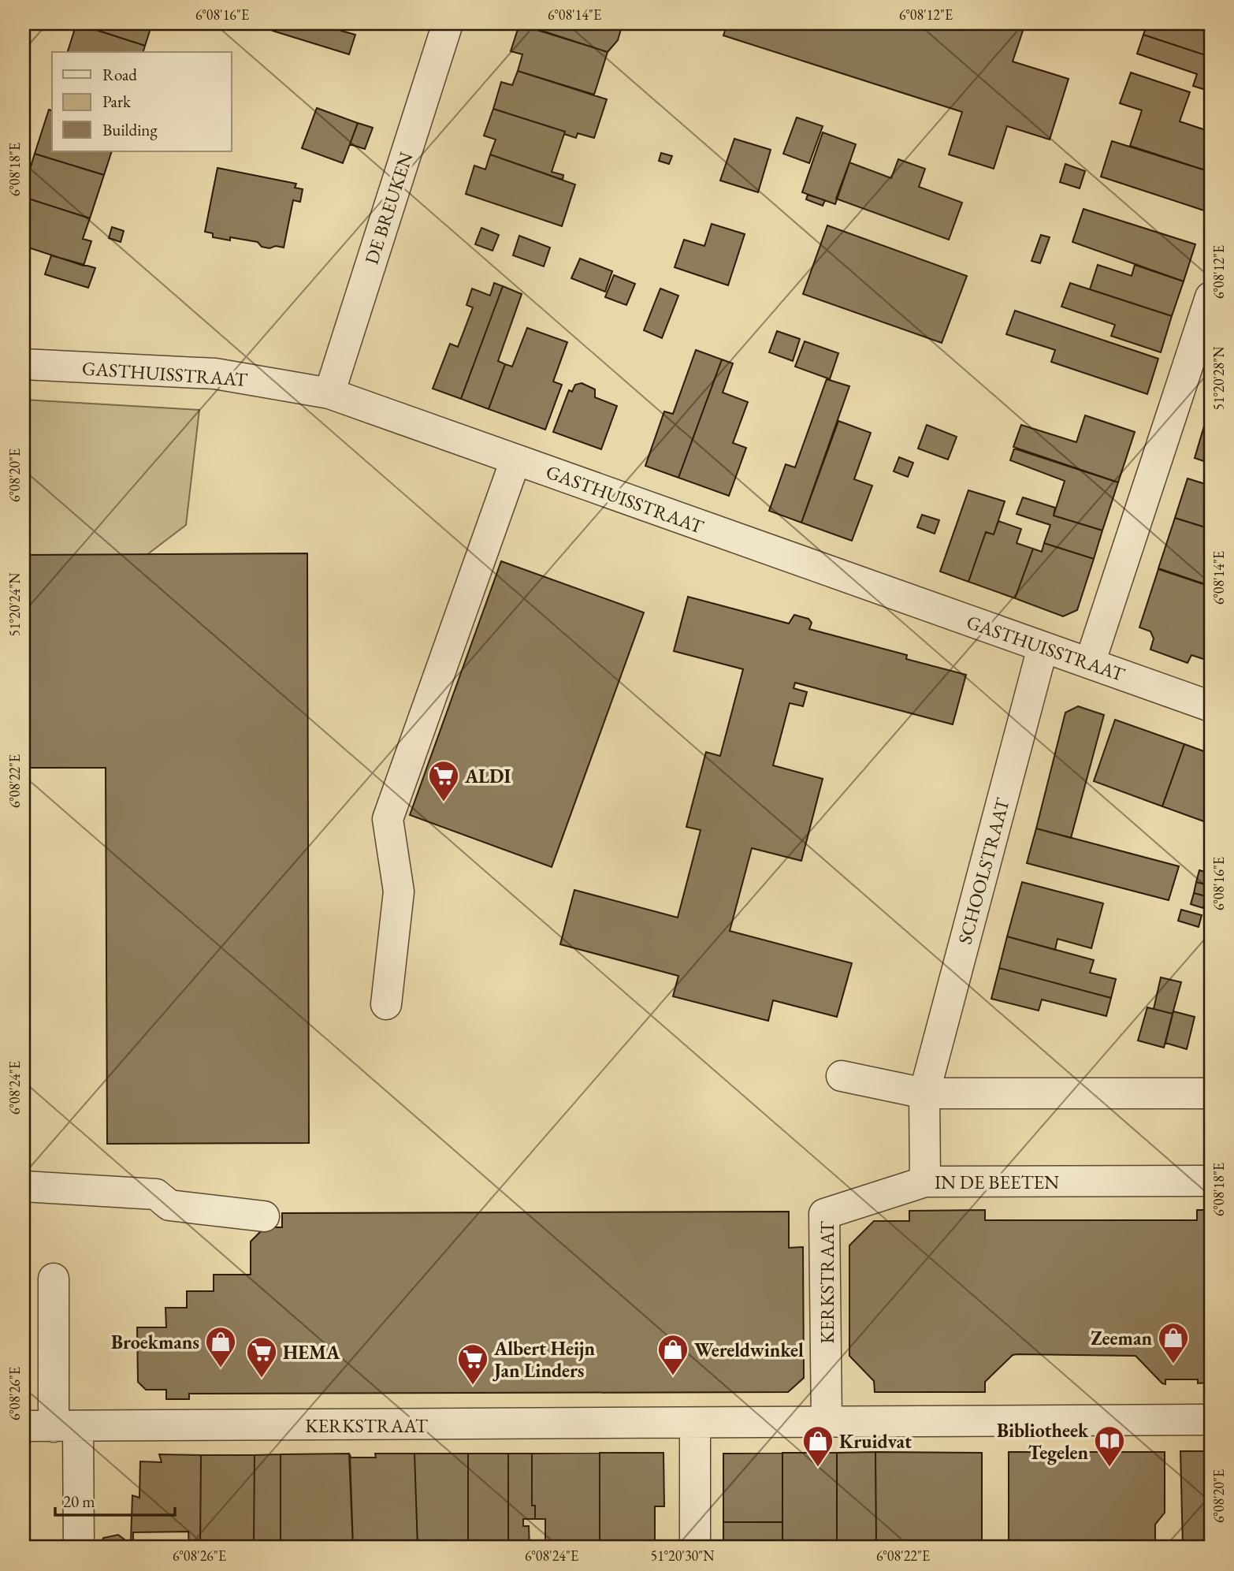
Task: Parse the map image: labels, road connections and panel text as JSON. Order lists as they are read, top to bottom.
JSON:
{
  "streets": {
    "street": [
      "DE BREUKEN",
      "GASTHUISSTRAAT",
      "SCHOOLSTRAAT",
      "IN DE BEETEN",
      "KERKSTRAAT"
    ]
  },
  "crossings": [
    ["DE BREUKEN", "GASTHUISSTRAAT"],
    ["GASTHUISSTRAAT", "SCHOOLSTRAAT"],
    ["SCHOOLSTRAAT", "IN DE BEETEN"],
    ["IN DE BEETEN", "KERKSTRAAT"]
  ],
  "places": {
    "supermarket": ["ALDI", "HEMA", "Albert Heijn Jan Linders"],
    "shop": [
      "Zeeman",
      "Broekmans",
      "Wereldwinkel",
      "Kruidvat"
    ],
    "library": ["Bibliotheek Tegelen"]
  },
  "legend": ["Road", "Park", "Building"],
  "scale_bar": "20 m",
  "coordinates": [
    "6°08'16\"E",
    "6°08'14\"E",
    "6°08'12\"E",
    "6°08'18\"E",
    "51°20'28\"N",
    "6°08'20\"E",
    "51°20'24\"N",
    "6°08'22\"E",
    "6°08'24\"E",
    "6°08'26\"E",
    "51°20'30\"N"
  ]
}
